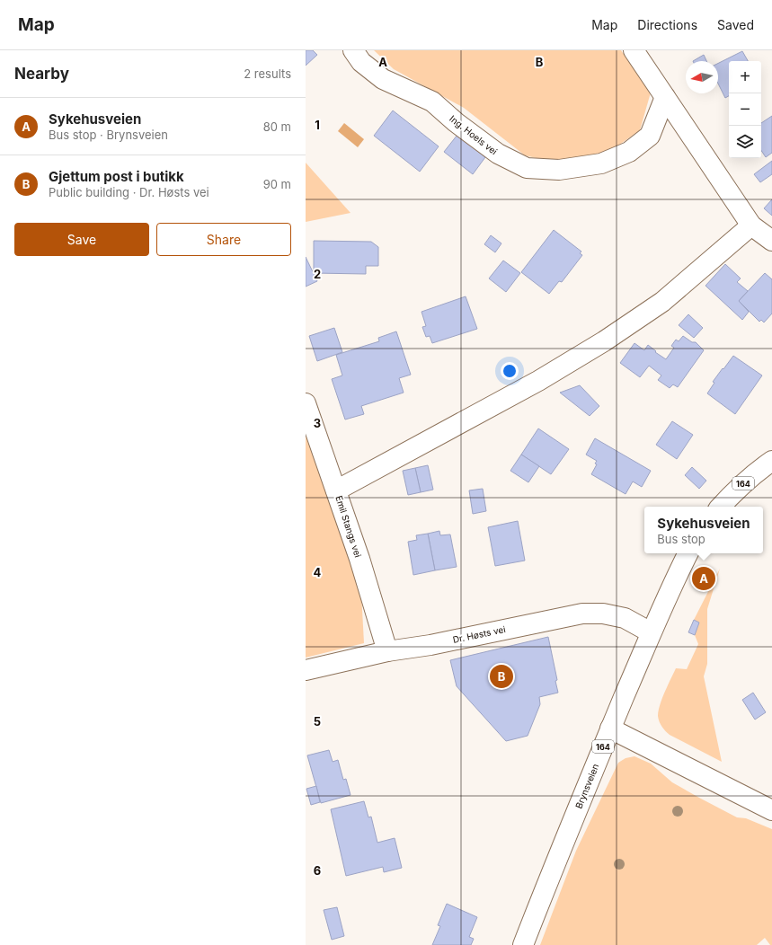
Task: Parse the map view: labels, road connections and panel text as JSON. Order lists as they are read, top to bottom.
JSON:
{
  "streets": {
    "street": [
      "Ing. Hoels vei",
      "164",
      "Emil Stangs vei",
      "Dr. Høsts vei",
      "Brynsveien"
    ]
  },
  "crossings": [
    ["Emil Stangs vei", "Dr. Høsts vei"],
    ["Dr. Høsts vei", "Brynsveien"]
  ],
  "north": "left",
  "page": {
    "header": "Map",
    "nav": ["Map", "Directions", "Saved"],
    "heading": ["Nearby", "2 results"],
    "map_buttons": ["+", "−"],
    "list": [
      {
        "mark": "A",
        "name": "Sykehusveien",
        "note": "Bus stop · Brynsveien",
        "value": "80 m"
      },
      {
        "mark": "B",
        "name": "Gjettum post i butikk",
        "note": "Public building · Dr. Høsts vei",
        "value": "90 m"
      }
    ],
    "buttons": ["Save", "Share"],
    "popup": ["Sykehusveien", "Bus stop"],
    "pins": ["A", "B"]
  },
  "grid": {
    "columns": ["A", "B"],
    "rows": [
      "1",
      "2",
      "3",
      "4",
      "5",
      "6"
    ]
  }
}
